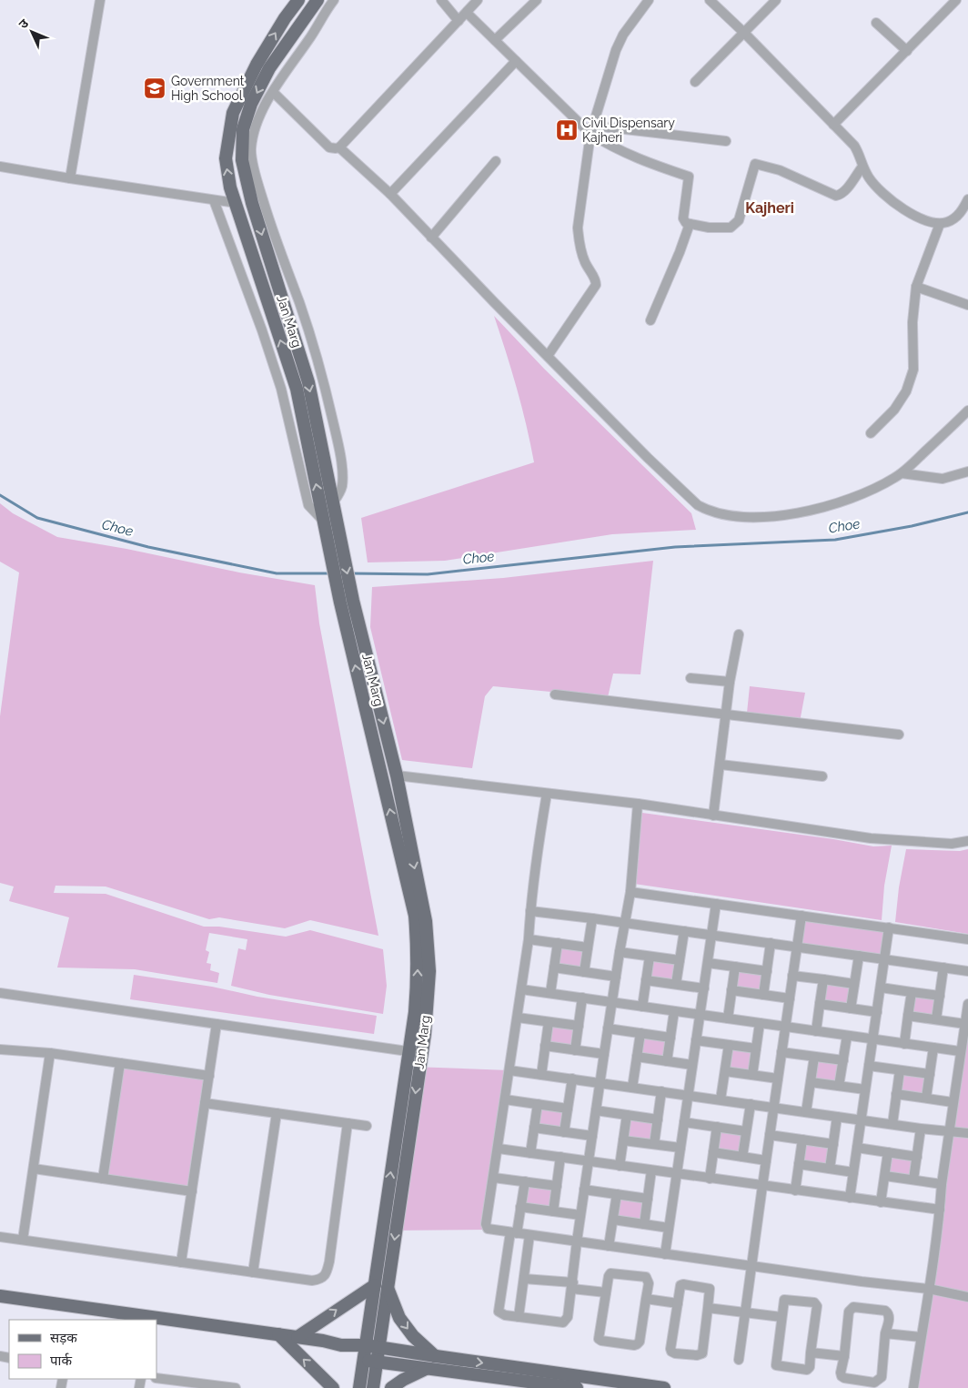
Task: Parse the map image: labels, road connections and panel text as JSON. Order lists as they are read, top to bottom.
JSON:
{
  "streets": {
    "main road": ["Jan Marg"]
  },
  "districts": ["Kajheri"],
  "water": ["Choe"],
  "places": {
    "school or university": ["Government High School"],
    "hospital": ["Civil Dispensary Kajheri"]
  },
  "legend": ["सड़क", "पार्क"],
  "north": "top left"
}
